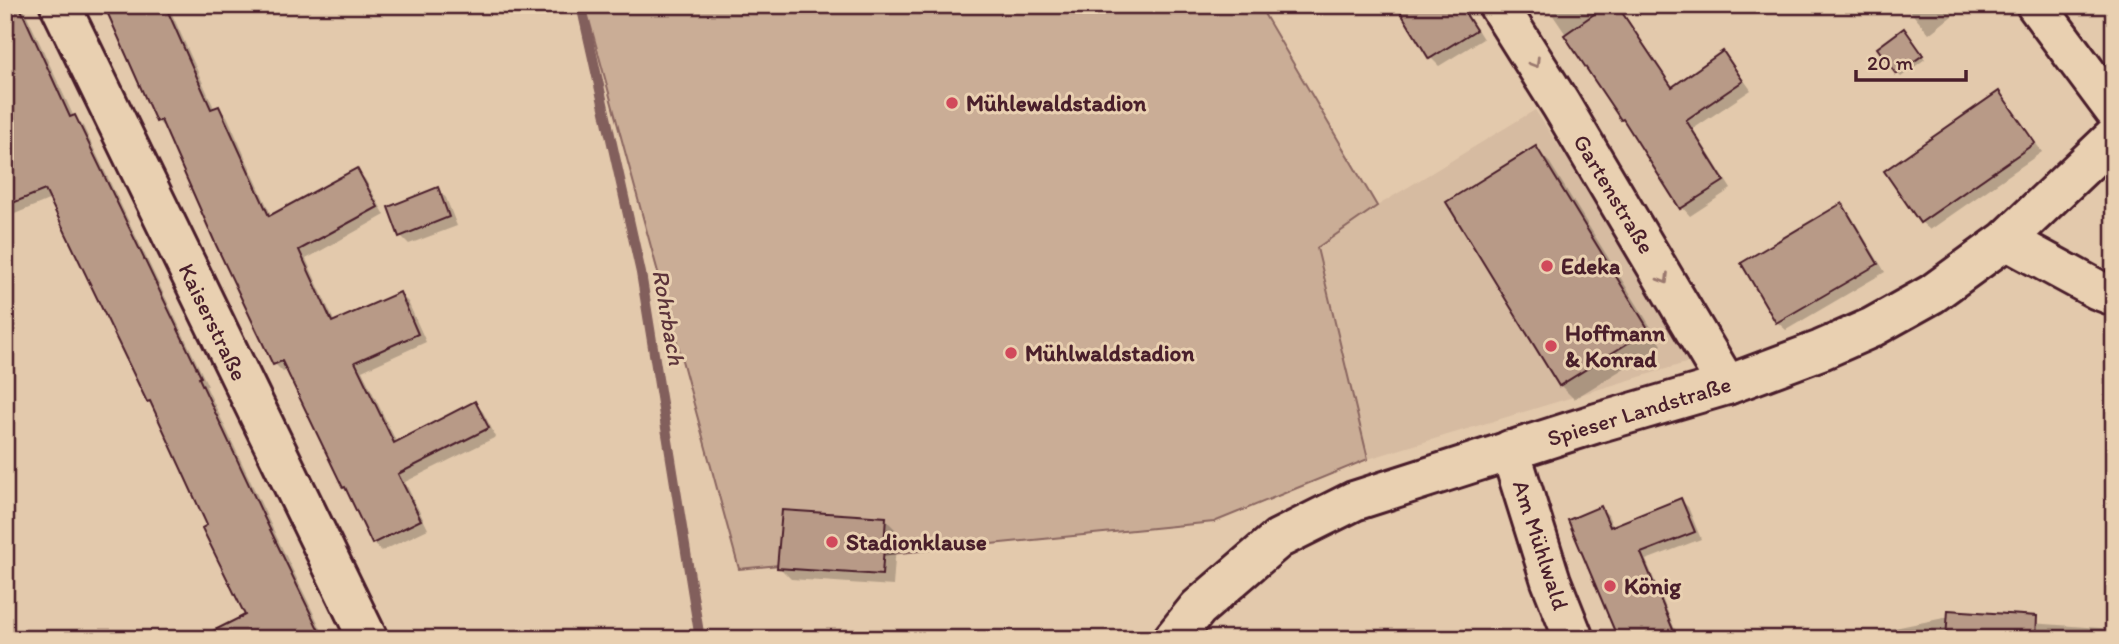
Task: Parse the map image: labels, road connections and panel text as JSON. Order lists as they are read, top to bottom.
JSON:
{
  "streets": {
    "street": [
      "Gartenstraße",
      "Kaiserstraße",
      "Spieser Landstraße",
      "Am Mühlwald"
    ]
  },
  "crossings": [
    ["Gartenstraße", "Spieser Landstraße"],
    ["Spieser Landstraße", "Am Mühlwald"]
  ],
  "one_way": ["Gartenstraße"],
  "water": ["Rohrbach"],
  "places": [
    "Mühlewaldstadion",
    "Edeka",
    "Hoffmann & Konrad",
    "Mühlwaldstadion",
    "Stadionklause",
    "König"
  ],
  "scale_bar": "20 m"
}
